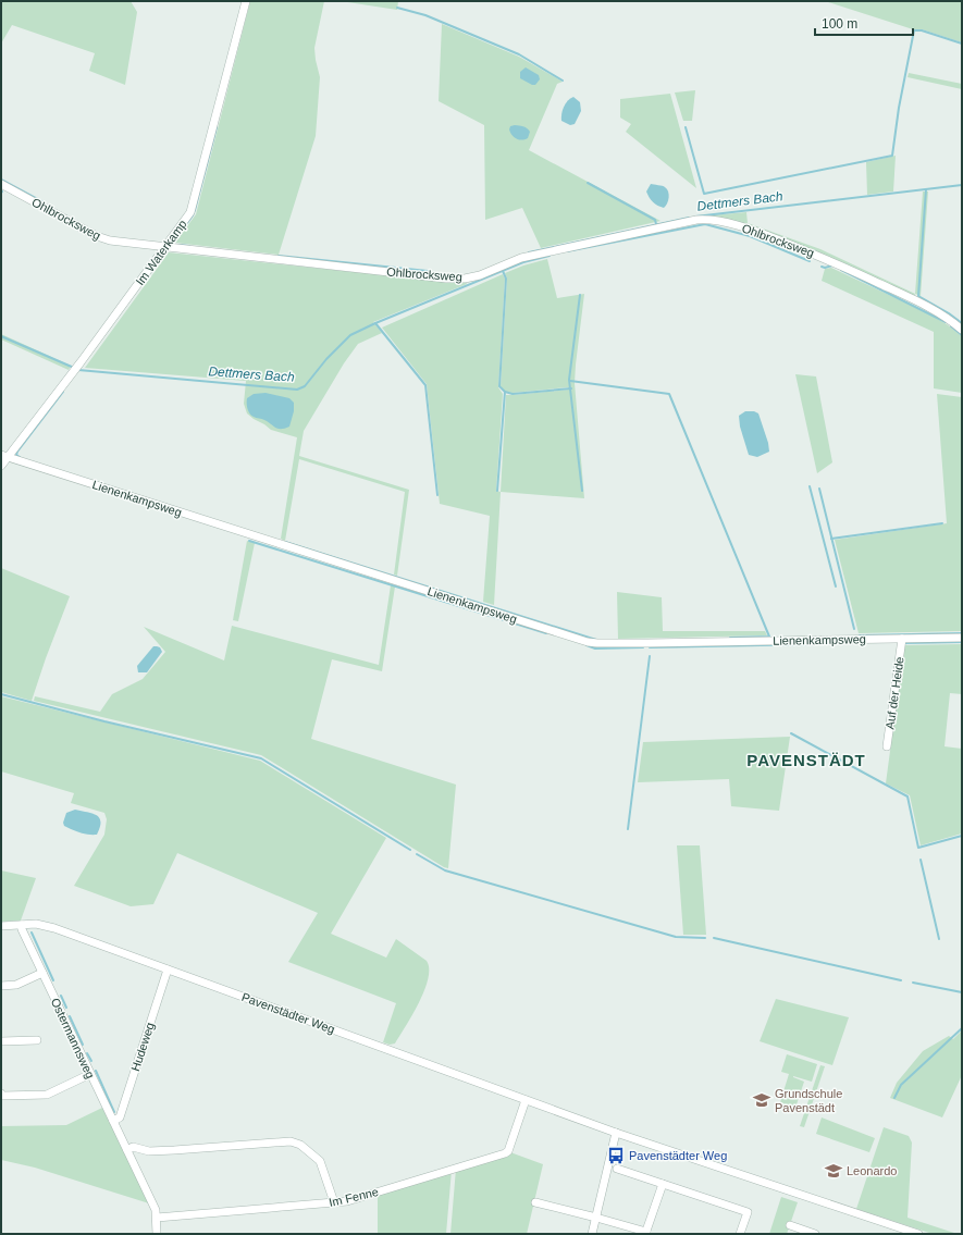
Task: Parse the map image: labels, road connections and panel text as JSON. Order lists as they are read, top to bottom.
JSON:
{
  "streets": {
    "street": [
      "Ohlbrocksweg",
      "Im Waterkamp",
      "Lienenkampsweg",
      "Auf der Heide",
      "Pavenstädter Weg",
      "Ostermannsweg",
      "Hudeweg",
      "Im Fenne"
    ]
  },
  "crossings": [
    ["Ohlbrocksweg", "Im Waterkamp"],
    ["Im Waterkamp", "Lienenkampsweg"],
    ["Lienenkampsweg", "Auf der Heide"],
    ["Pavenstädter Weg", "Ostermannsweg"],
    ["Pavenstädter Weg", "Hudeweg"],
    ["Pavenstädter Weg", "Im Fenne"],
    ["Ostermannsweg", "Hudeweg"],
    ["Ostermannsweg", "Im Fenne"]
  ],
  "districts": ["PAVENSTÄDT"],
  "water": ["Dettmers Bach"],
  "places": {
    "school or university": ["Grundschule Pavenstädt", "Leonardo"],
    "bus stop": ["Pavenstädter Weg"]
  },
  "scale_bar": "100 m"
}
